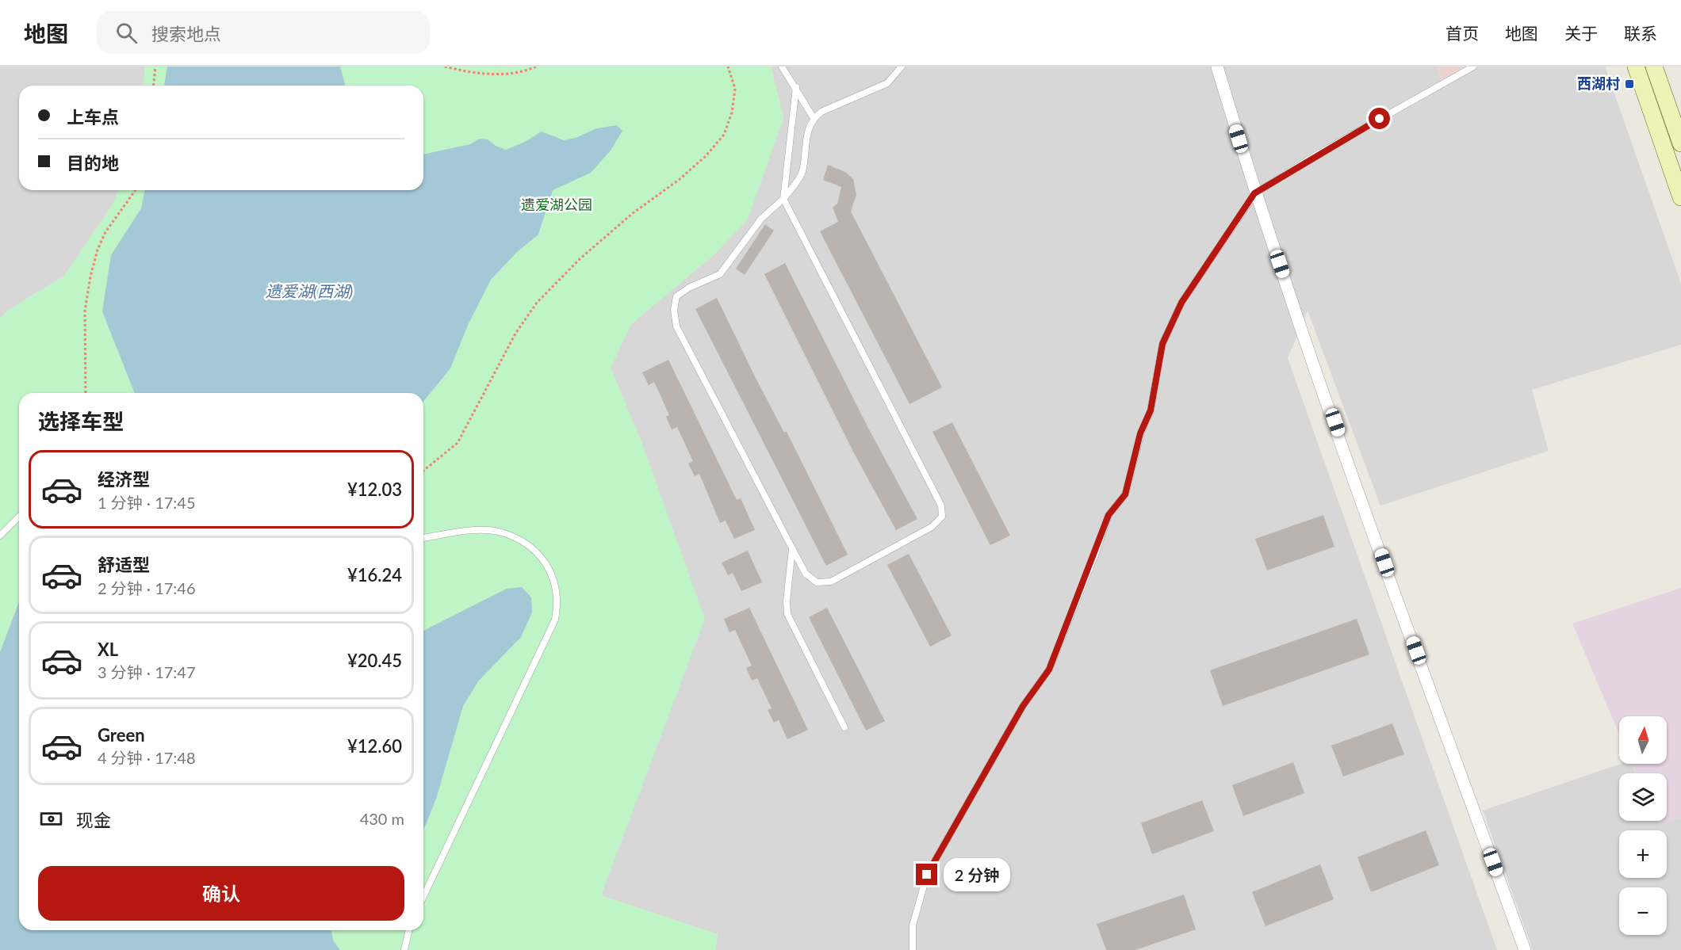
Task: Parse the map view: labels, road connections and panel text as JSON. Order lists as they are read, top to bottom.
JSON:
{
  "water": ["遗爱湖(西湖)"],
  "parks": ["遗爱湖公园"],
  "places": {
    "transit": ["西湖村"]
  },
  "north": "top",
  "page": {
    "header": "地图",
    "search": "搜索地点",
    "nav": [
      "首页",
      "地图",
      "关于",
      "联系"
    ],
    "banner": ["上车点", "目的地"],
    "heading": "选择车型",
    "list": [
      {
        "name": "经济型",
        "note": "1 分钟 · 17:45",
        "value": "¥12.03"
      },
      {
        "name": "舒适型",
        "note": "2 分钟 · 17:46",
        "value": "¥16.24"
      },
      {
        "name": "XL",
        "note": "3 分钟 · 17:47",
        "value": "¥20.45"
      },
      {
        "name": "Green",
        "note": "4 分钟 · 17:48",
        "value": "¥12.60"
      }
    ],
    "map_buttons": ["+", "−"],
    "pay": ["现金", "430 m"],
    "buttons": "确认",
    "bubble": "2 分钟"
  }
}
